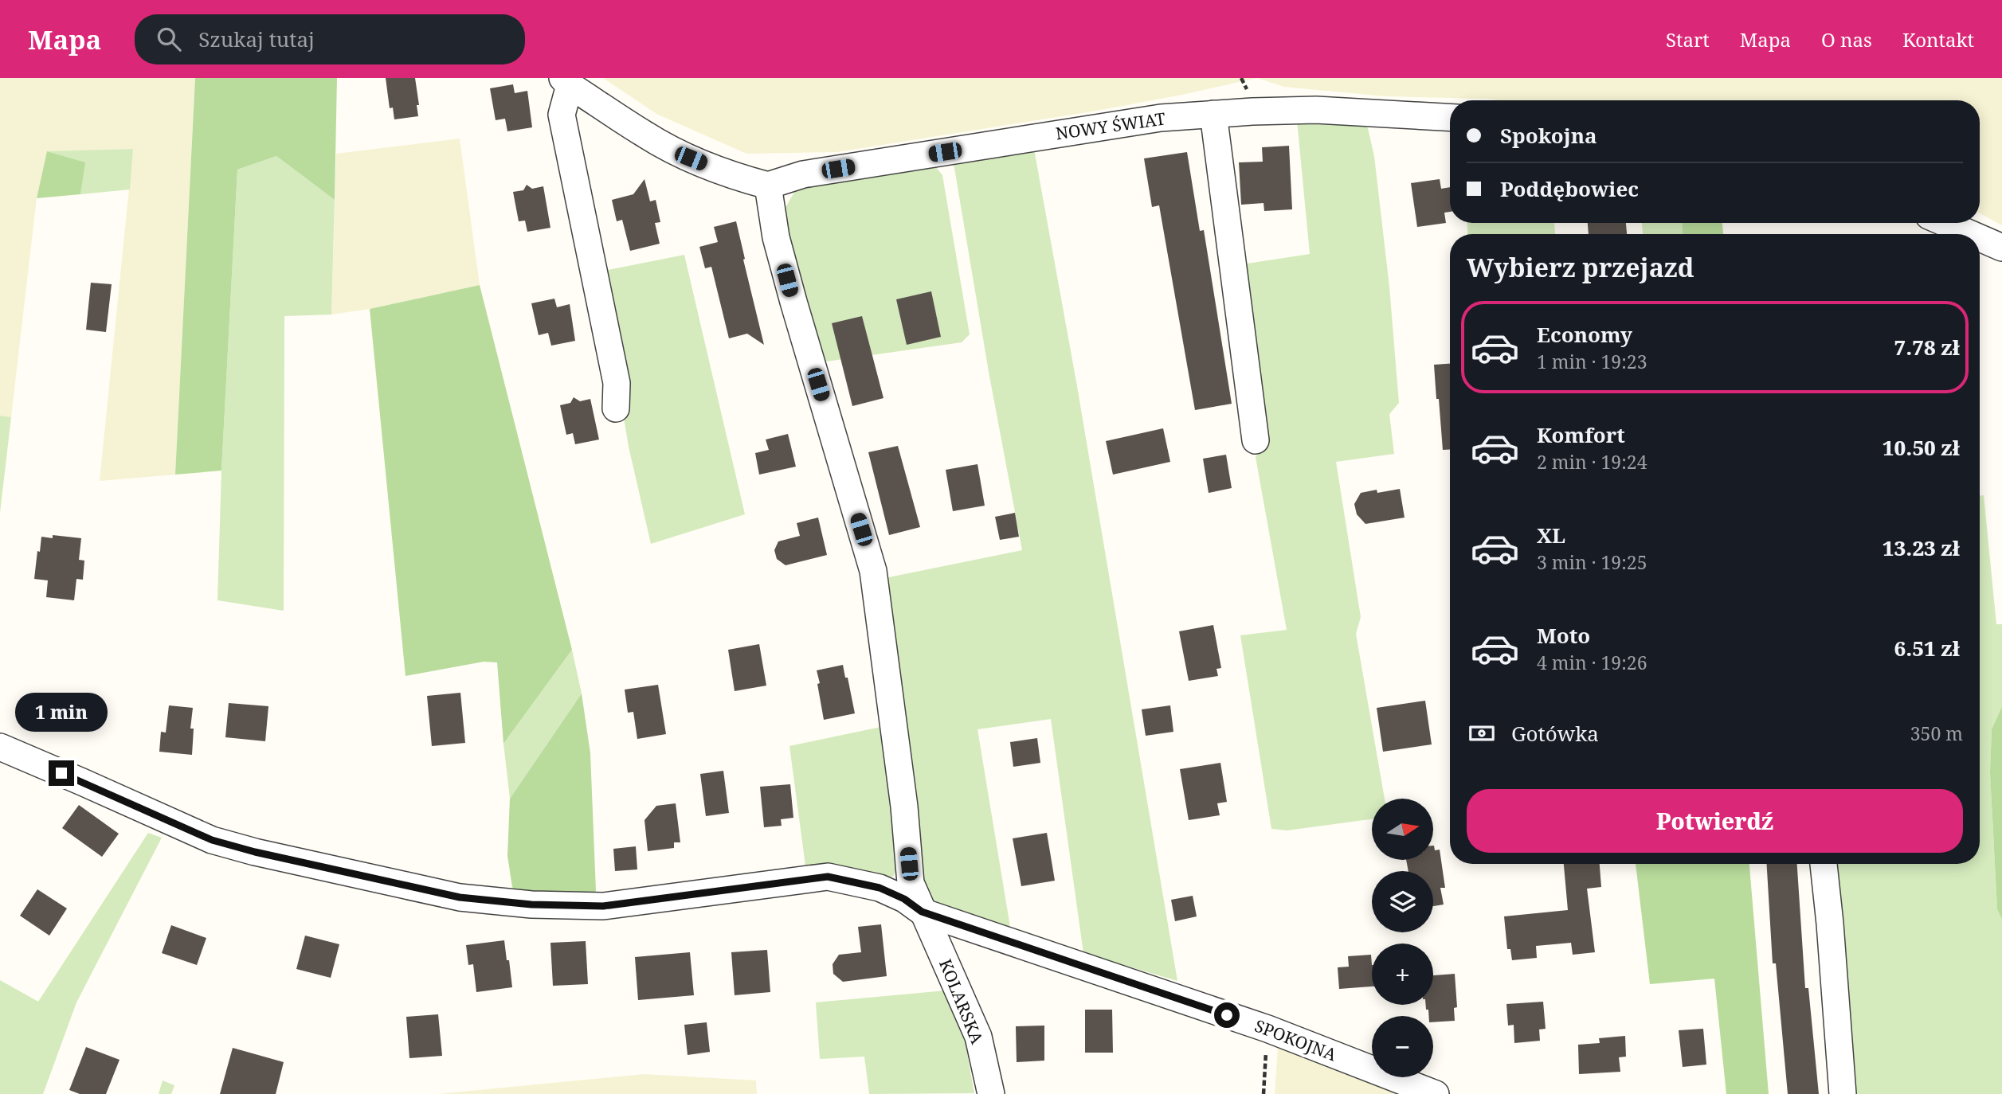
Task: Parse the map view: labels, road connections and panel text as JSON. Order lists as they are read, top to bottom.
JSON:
{
  "streets": {
    "street": ["NOWY ŚWIAT", "KOLARSKA", "SPOKOJNA"]
  },
  "crossings": [
    ["NOWY ŚWIAT", "KOLARSKA"],
    ["KOLARSKA", "SPOKOJNA"]
  ],
  "north": "right",
  "page": {
    "header": "Mapa",
    "search": "Szukaj tutaj",
    "nav": [
      "Start",
      "Mapa",
      "O nas",
      "Kontakt"
    ],
    "banner": ["Spokojna", "Poddębowiec"],
    "heading": "Wybierz przejazd",
    "list": [
      {
        "name": "Economy",
        "note": "1 min · 19:23",
        "value": "7.78 zł"
      },
      {
        "name": "Komfort",
        "note": "2 min · 19:24",
        "value": "10.50 zł"
      },
      {
        "name": "XL",
        "note": "3 min · 19:25",
        "value": "13.23 zł"
      },
      {
        "name": "Moto",
        "note": "4 min · 19:26",
        "value": "6.51 zł"
      }
    ],
    "bubble": "1 min",
    "pay": ["Gotówka", "350 m"],
    "buttons": "Potwierdź",
    "map_buttons": ["+", "−"]
  }
}
